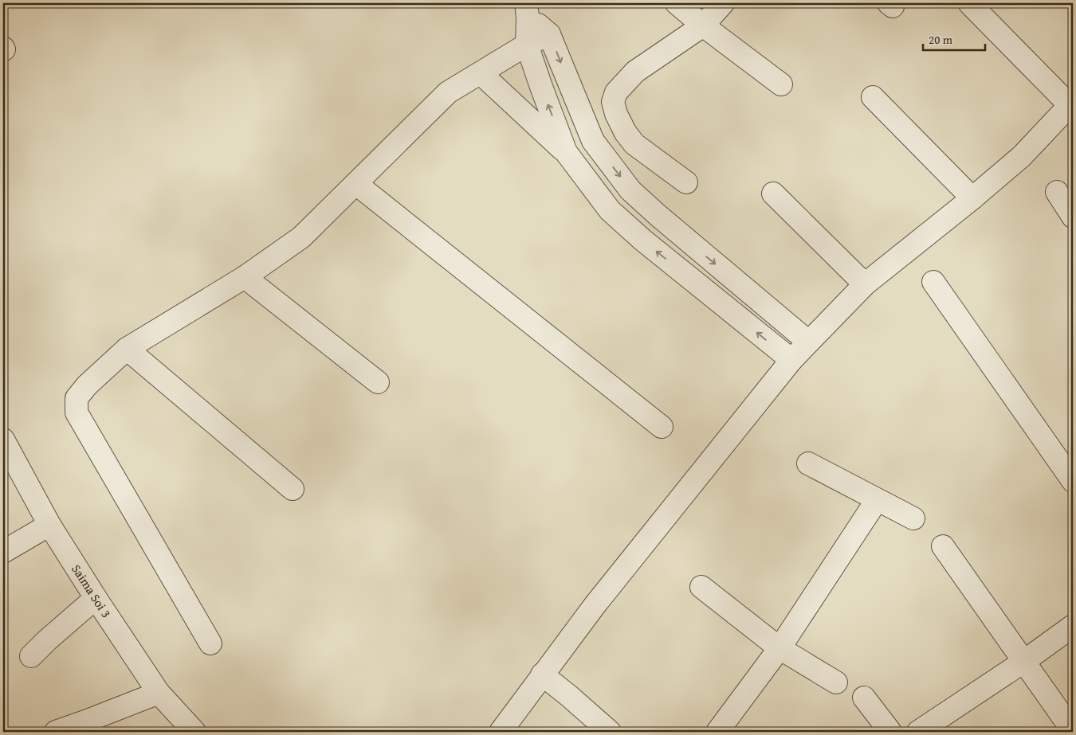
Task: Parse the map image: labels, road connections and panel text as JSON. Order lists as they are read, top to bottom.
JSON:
{
  "streets": {
    "street": ["Saima Soi 3"]
  },
  "scale_bar": "20 m"
}
